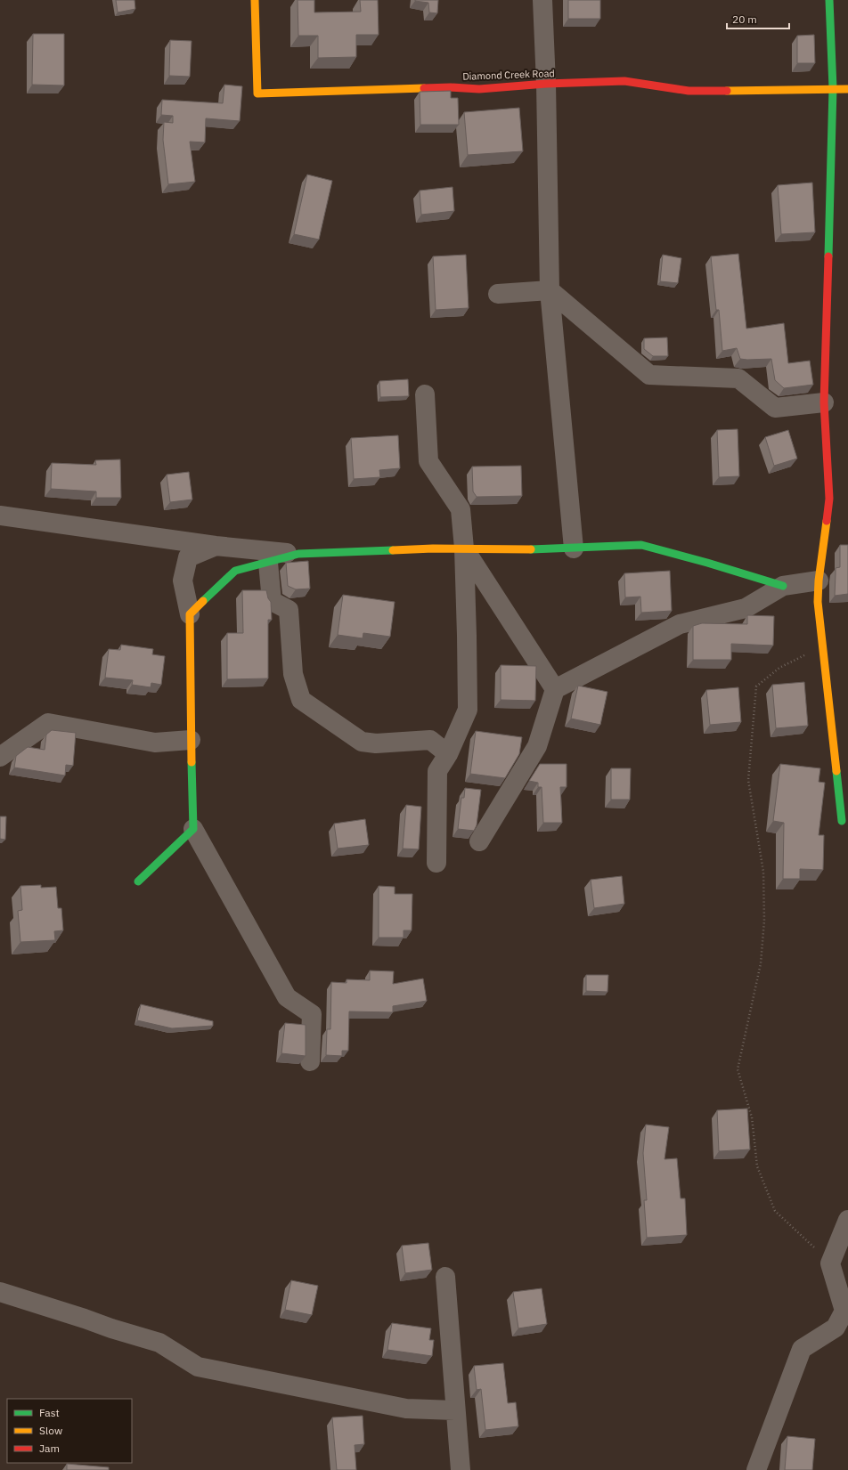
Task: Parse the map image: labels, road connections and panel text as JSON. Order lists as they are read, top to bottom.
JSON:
{
  "streets": {
    "street": ["Diamond Creek Road"]
  },
  "legend": ["Fast", "Slow", "Jam"],
  "scale_bar": "20 m"
}
